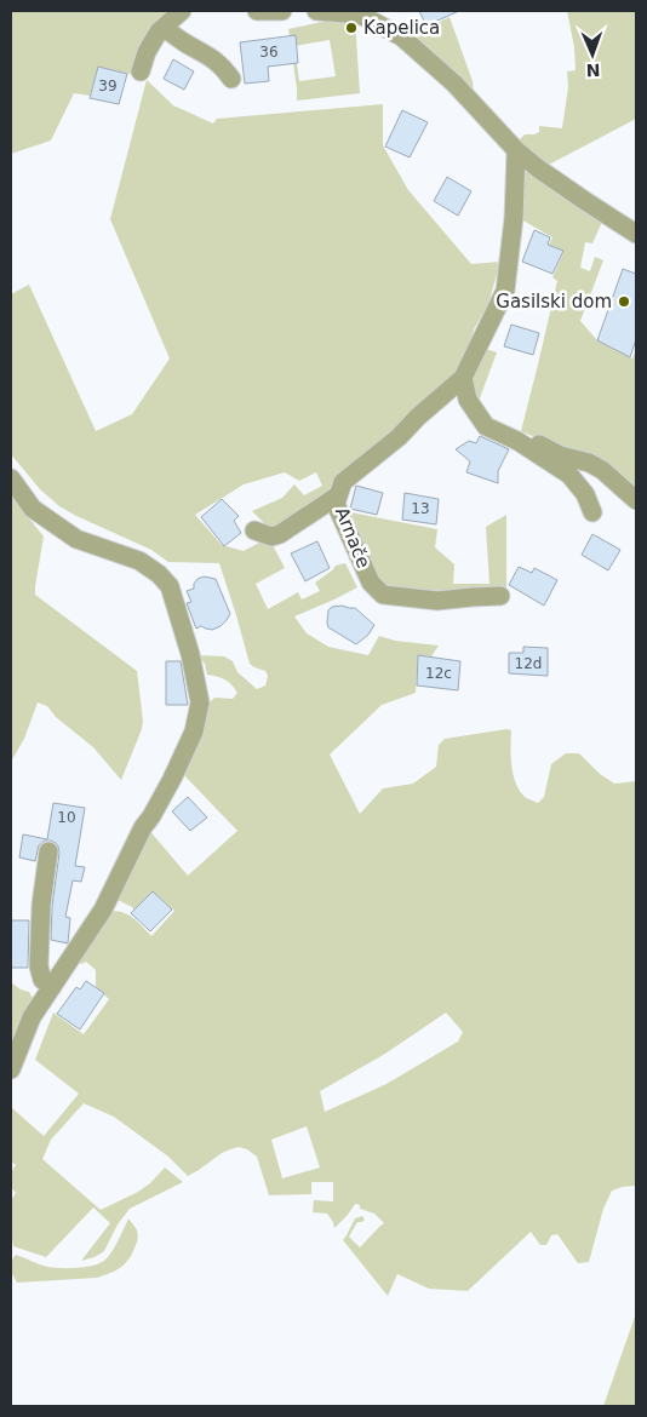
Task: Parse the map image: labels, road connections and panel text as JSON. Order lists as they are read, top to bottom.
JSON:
{
  "streets": {
    "street": ["Arnače"]
  },
  "places": ["Kapelica", "Gasilski dom"],
  "house_numbers": [
    "36",
    "39",
    "13",
    "12d",
    "12c",
    "10"
  ],
  "north": "bottom"
}
